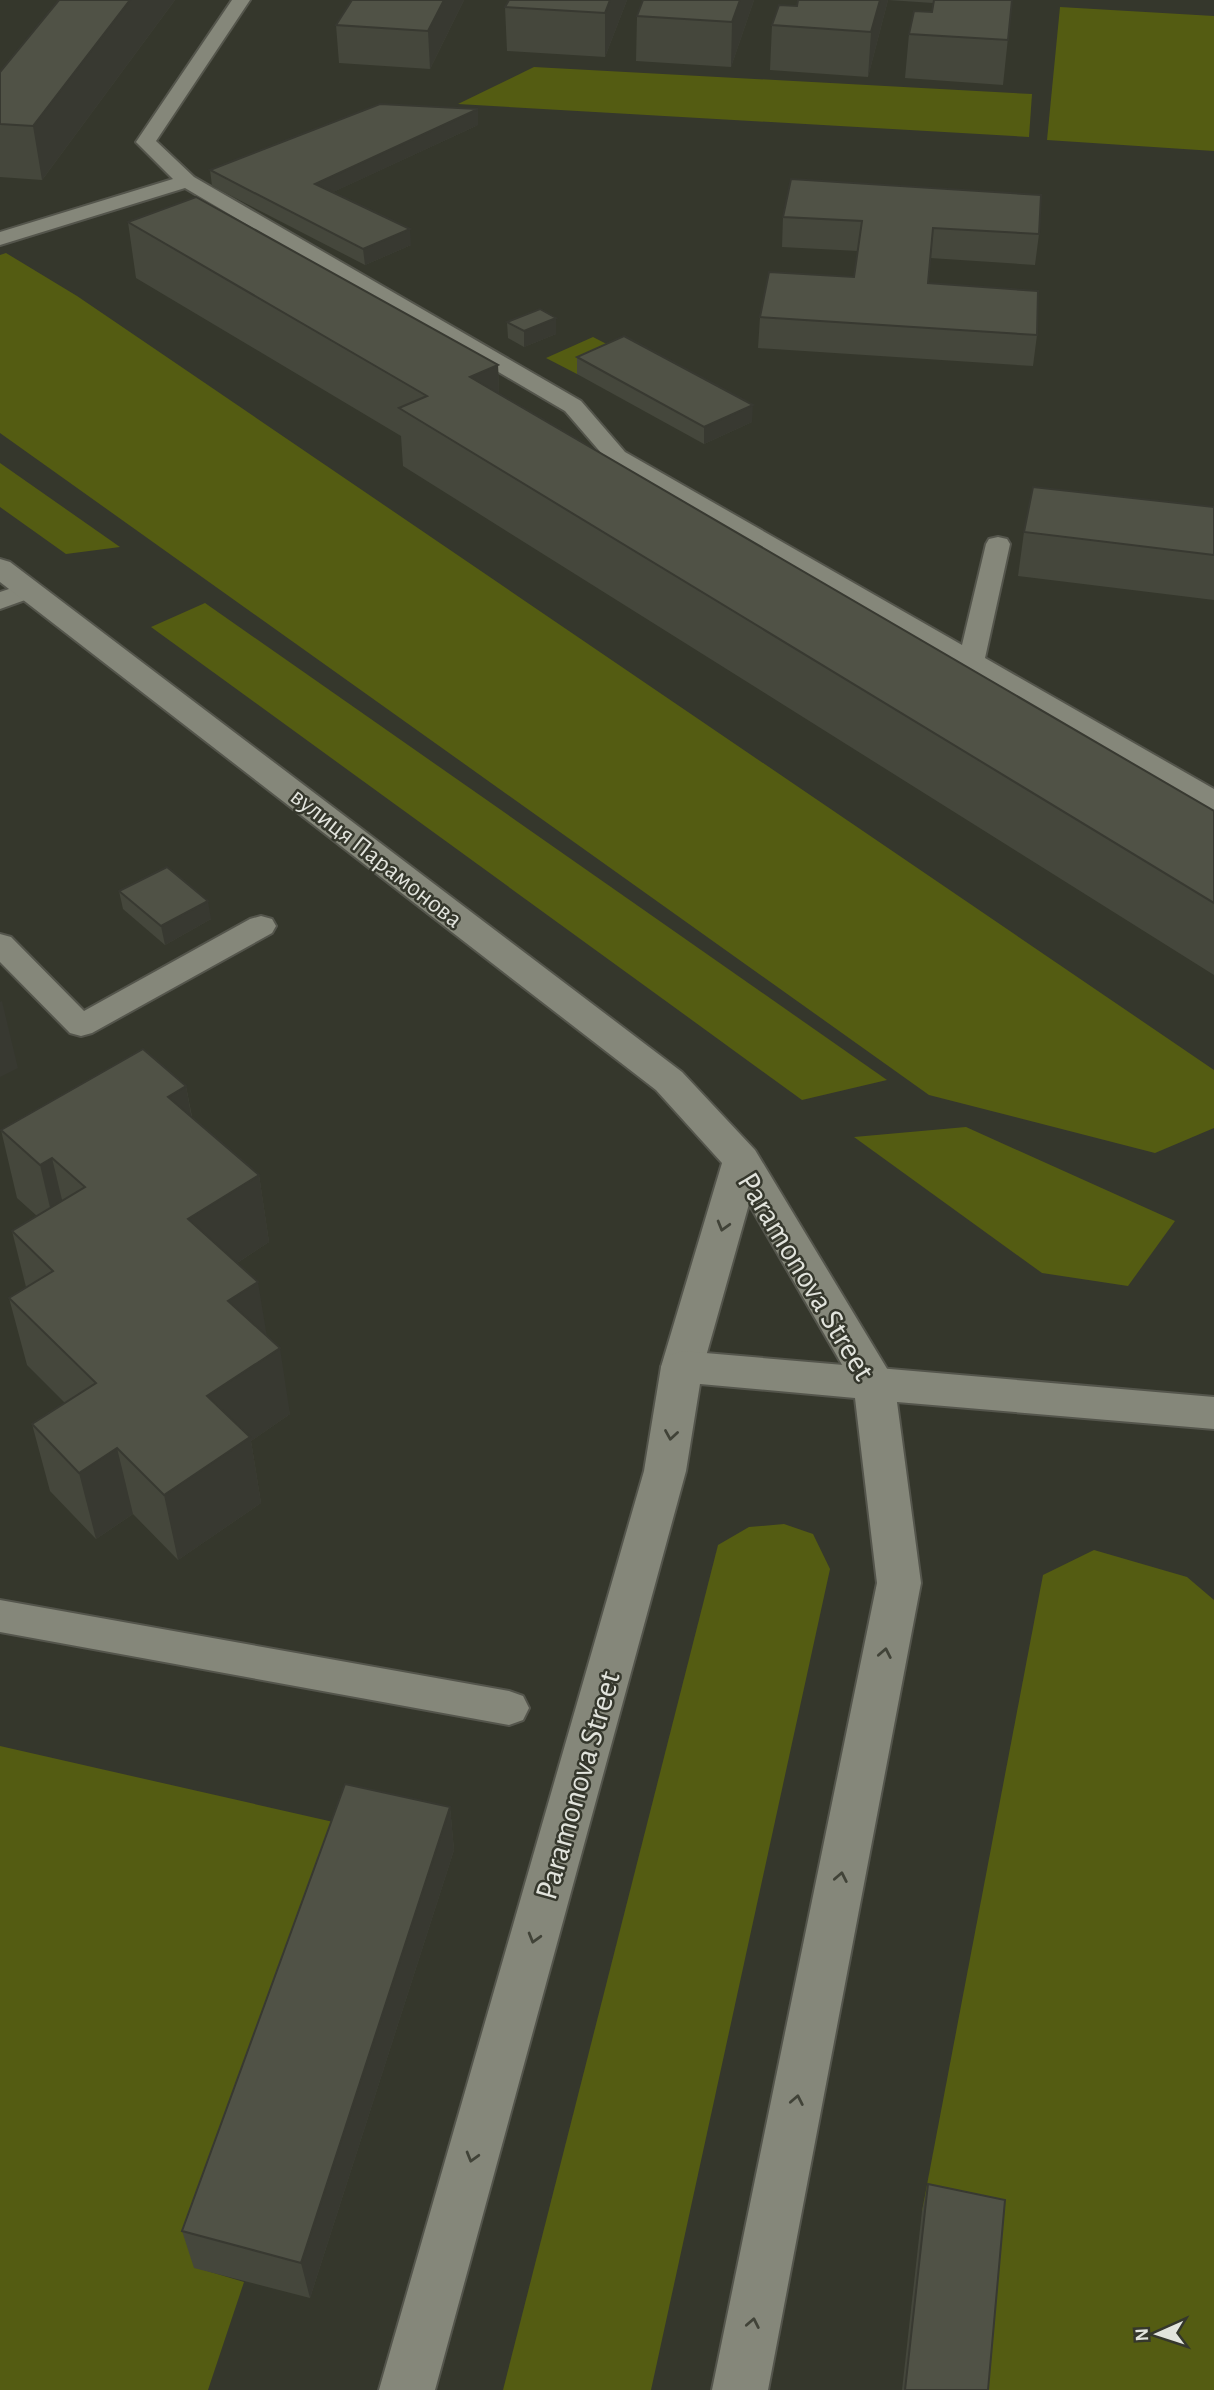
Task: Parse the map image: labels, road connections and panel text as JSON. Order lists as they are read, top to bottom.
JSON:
{
  "streets": {
    "street": ["вулиця Парамонова", "Paramonova Street"]
  },
  "crossings": [
    ["вулиця Парамонова", "Paramonova Street"]
  ],
  "north": "left"
}
